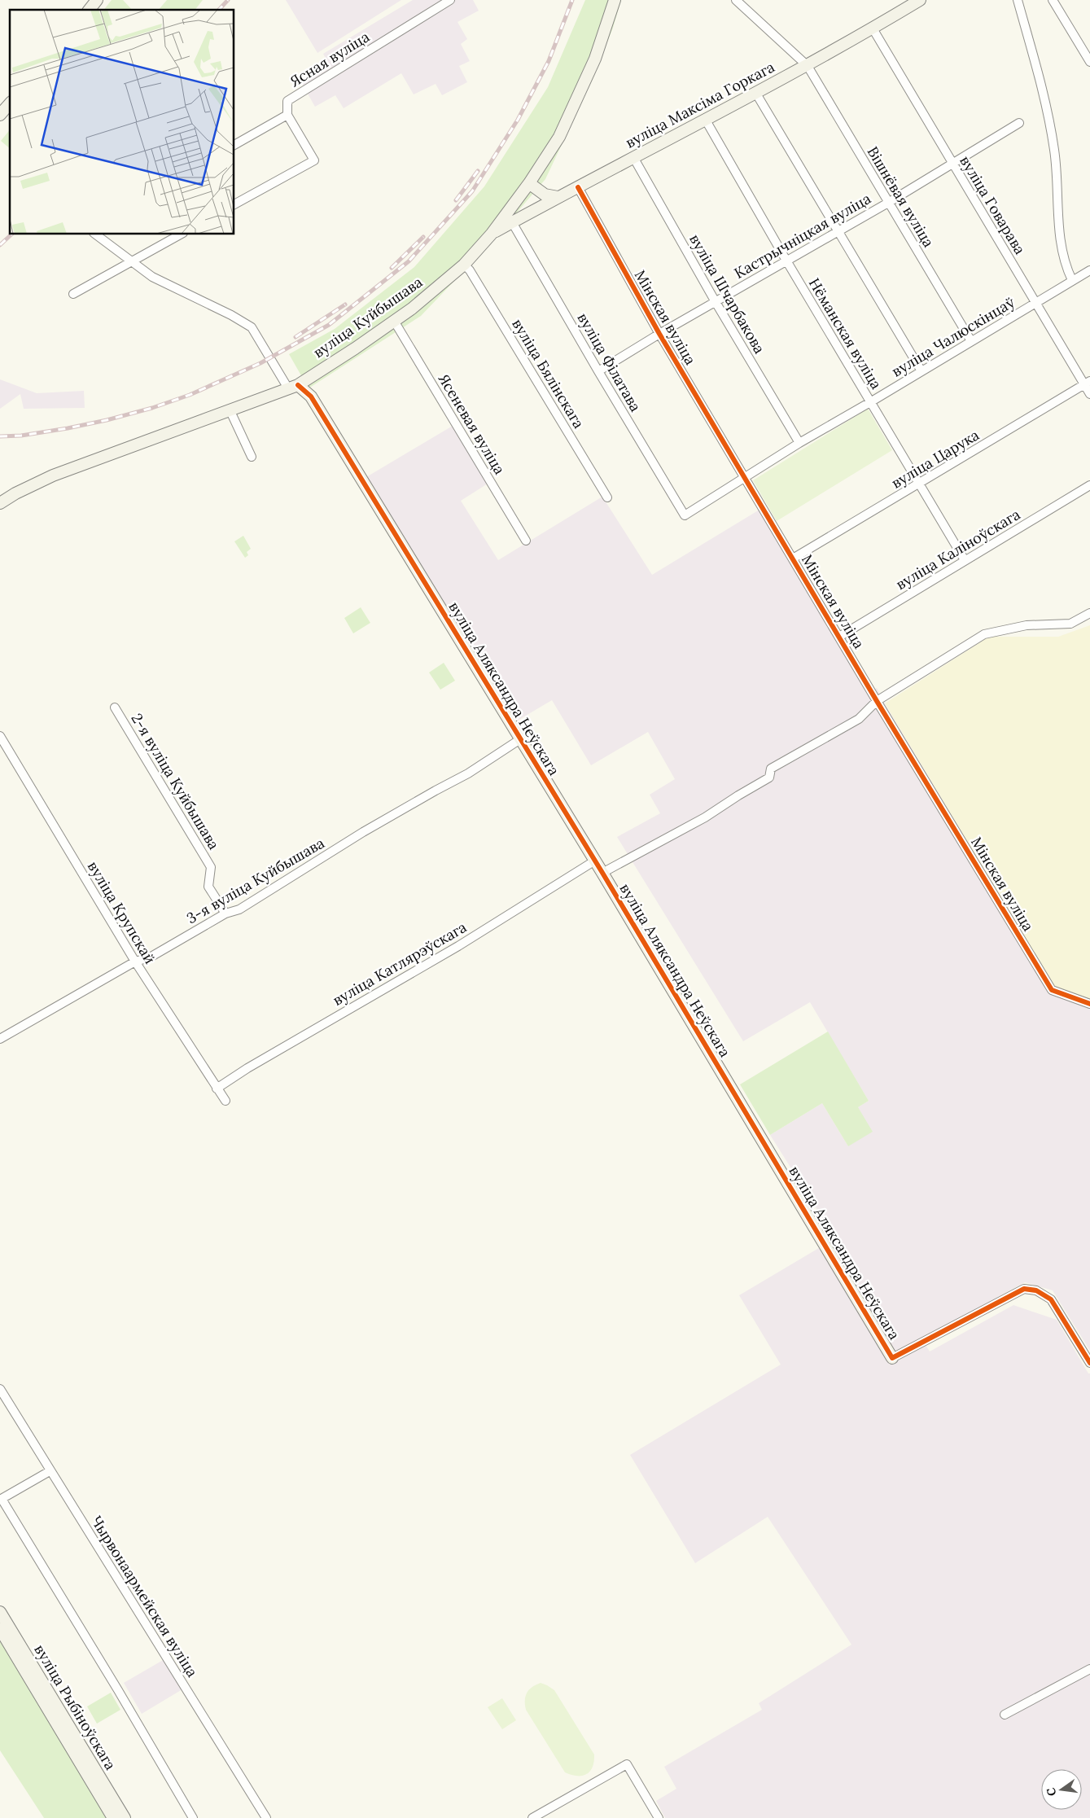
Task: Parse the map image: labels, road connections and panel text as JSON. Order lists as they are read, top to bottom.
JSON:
{
  "streets": {
    "street": [
      "Ясная вуліца",
      "вуліца Максіма Горкага",
      "Вішнёвая вуліца",
      "вуліца Говарава",
      "Кастрычніцкая вуліца",
      "вуліца Шчарбакова",
      "вуліца Куйбышава",
      "Мінская вуліца",
      "Нёманская вуліца",
      "вуліца Чалюскінцаў",
      "вуліца Філатава",
      "вуліца Бялінскага",
      "Ясеневая вуліца",
      "вуліца Царука",
      "вуліца Каліноўскага",
      "вуліца Аляксандра Неўскага",
      "2-я вуліца Куйбышава",
      "3-я вуліца Куйбышава",
      "вуліца Крупскай",
      "вуліца Катлярэўскага",
      "Чырвонаармейская вуліца",
      "вуліца Рыбіноўскага"
    ]
  },
  "crossings": [
    ["вуліца Максіма Горкага", "Вішнёвая вуліца"],
    ["вуліца Максіма Горкага", "вуліца Говарава"],
    ["вуліца Максіма Горкага", "вуліца Шчарбакова"],
    ["вуліца Максіма Горкага", "вуліца Куйбышава"],
    ["вуліца Максіма Горкага", "Мінская вуліца"],
    ["вуліца Максіма Горкага", "Нёманская вуліца"],
    ["вуліца Максіма Горкага", "вуліца Філатава"],
    ["Вішнёвая вуліца", "Кастрычніцкая вуліца"],
    ["Вішнёвая вуліца", "вуліца Чалюскінцаў"],
    ["вуліца Говарава", "Кастрычніцкая вуліца"],
    ["вуліца Говарава", "вуліца Чалюскінцаў"],
    ["вуліца Говарава", "вуліца Царука"],
    ["Кастрычніцкая вуліца", "вуліца Шчарбакова"],
    ["Кастрычніцкая вуліца", "Мінская вуліца"],
    ["Кастрычніцкая вуліца", "Нёманская вуліца"],
    ["Кастрычніцкая вуліца", "вуліца Філатава"],
    ["вуліца Шчарбакова", "вуліца Чалюскінцаў"],
    ["вуліца Куйбышава", "вуліца Бялінскага"],
    ["вуліца Куйбышава", "Ясеневая вуліца"],
    ["вуліца Куйбышава", "вуліца Аляксандра Неўскага"],
    ["Мінская вуліца", "вуліца Чалюскінцаў"],
    ["Мінская вуліца", "вуліца Царука"],
    ["Мінская вуліца", "вуліца Каліноўскага"],
    ["Нёманская вуліца", "вуліца Чалюскінцаў"],
    ["Нёманская вуліца", "вуліца Царука"],
    ["Нёманская вуліца", "вуліца Каліноўскага"],
    ["вуліца Чалюскінцаў", "вуліца Філатава"],
    ["вуліца Аляксандра Неўскага", "3-я вуліца Куйбышава"],
    ["вуліца Аляксандра Неўскага", "вуліца Катлярэўскага"],
    ["2-я вуліца Куйбышава", "3-я вуліца Куйбышава"],
    ["3-я вуліца Куйбышава", "вуліца Крупскай"],
    ["вуліца Крупскай", "вуліца Катлярэўскага"]
  ],
  "north": "left"
}
